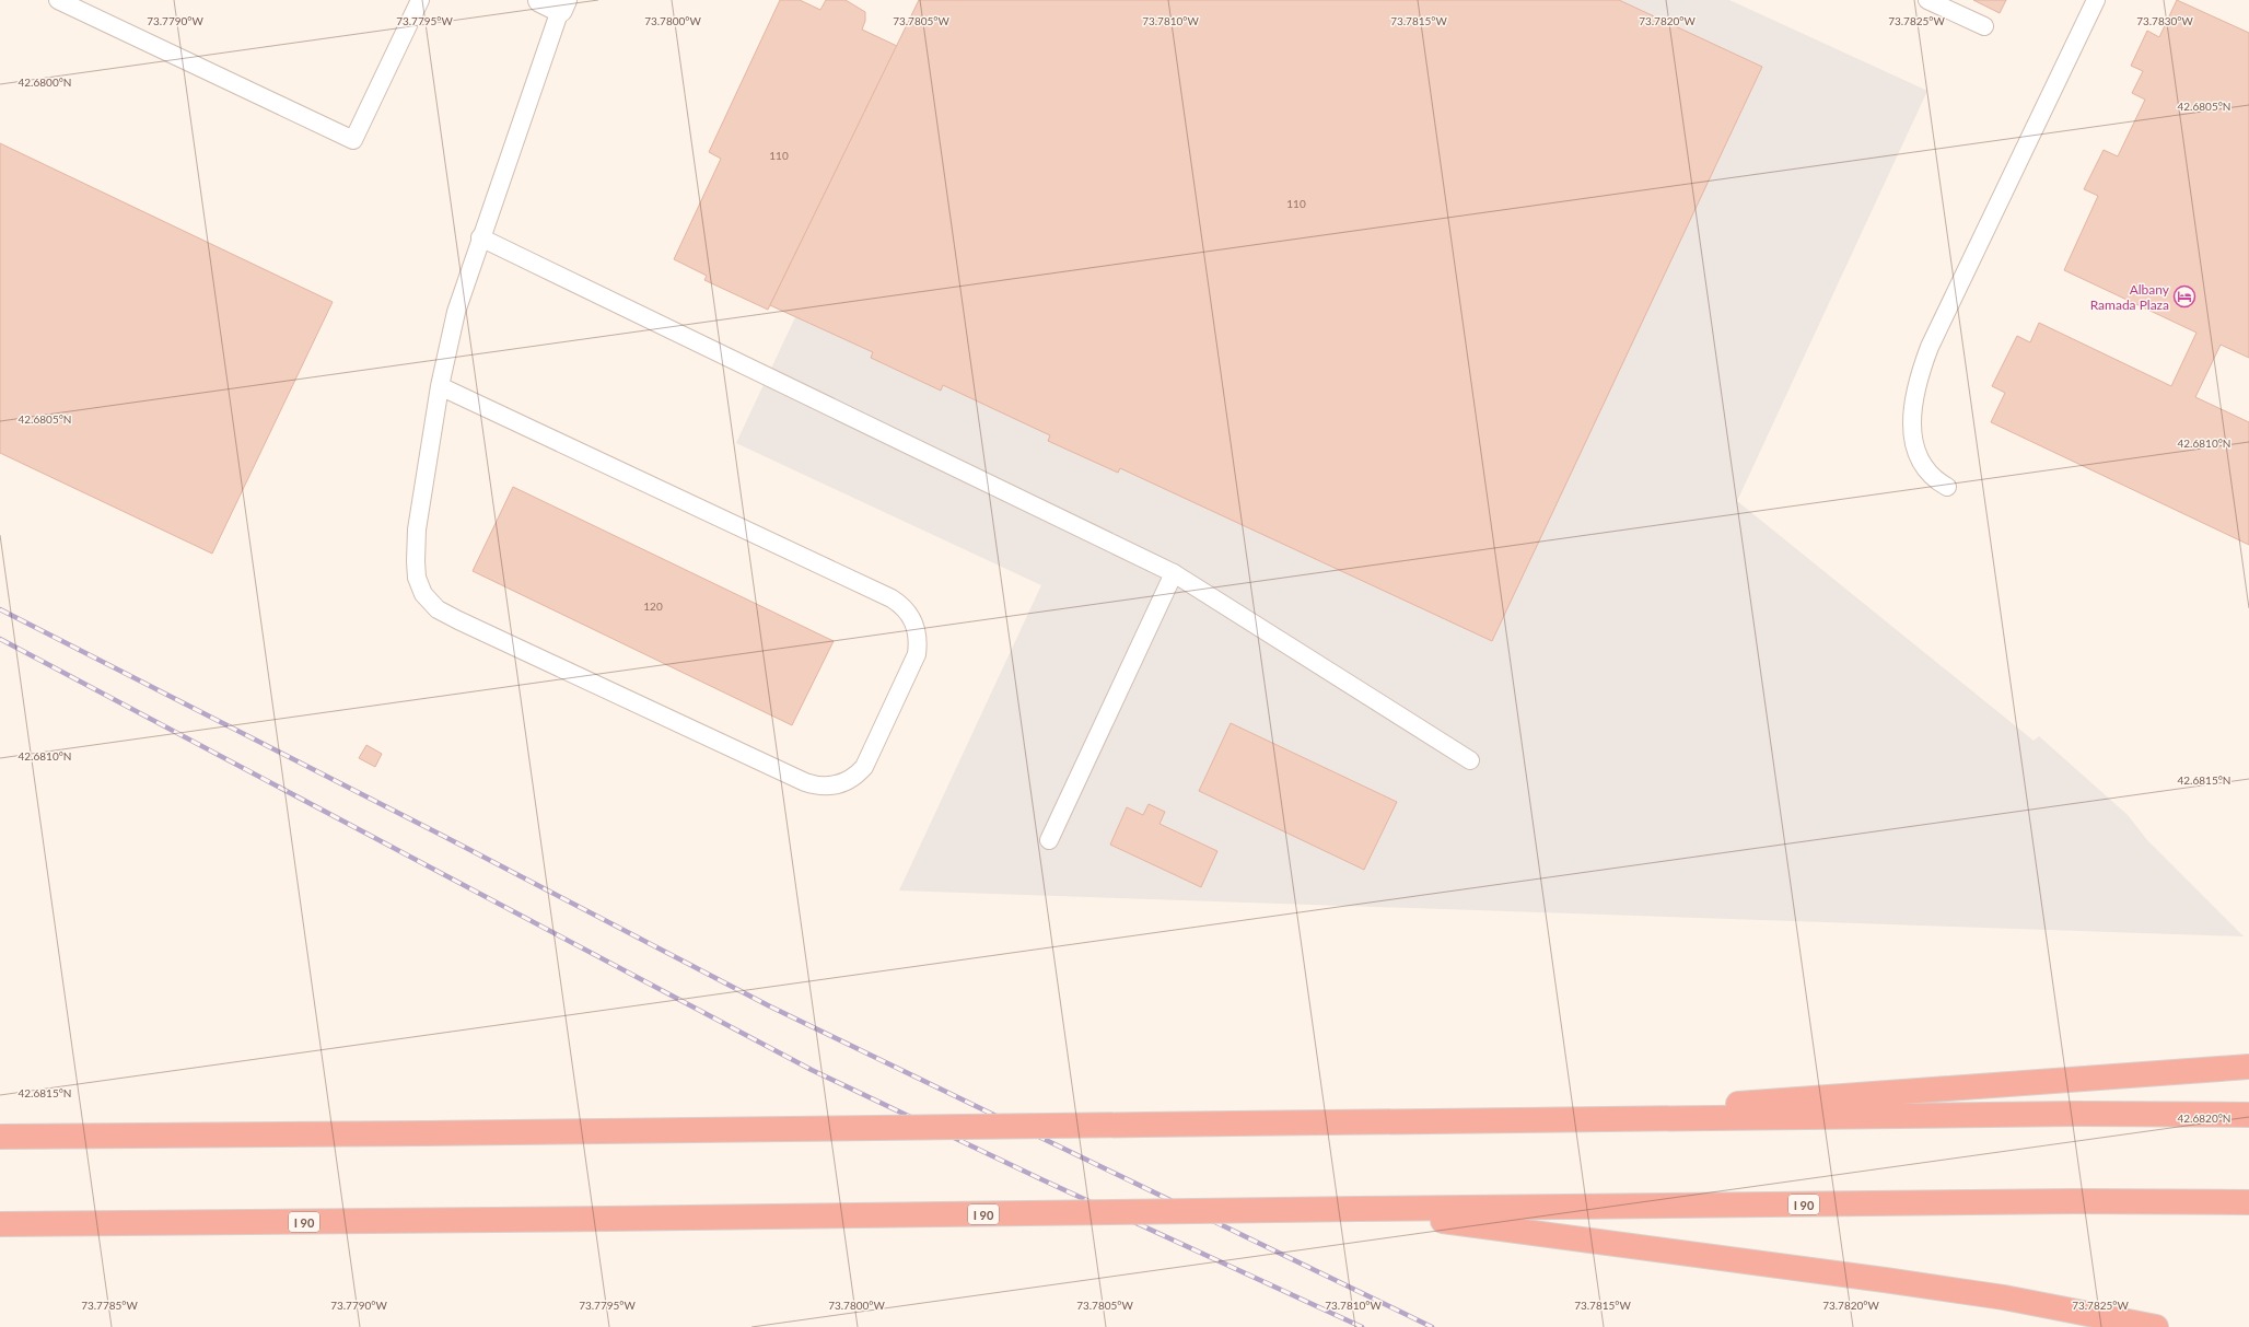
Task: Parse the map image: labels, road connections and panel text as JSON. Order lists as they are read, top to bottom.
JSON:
{
  "streets": {
    "highway": ["I 90"]
  },
  "places": {
    "hotel": ["Albany Ramada Plaza"]
  },
  "house_numbers": ["110", "110", "120"],
  "coordinates": [
    "73.7790°W",
    "73.7795°W",
    "73.7800°W",
    "73.7805°W",
    "73.7810°W",
    "73.7815°W",
    "73.7820°W",
    "73.7825°W",
    "73.7830°W",
    "42.6800°N",
    "42.6805°N",
    "42.6810°N",
    "42.6815°N",
    "42.6820°N",
    "73.7785°W"
  ]
}
